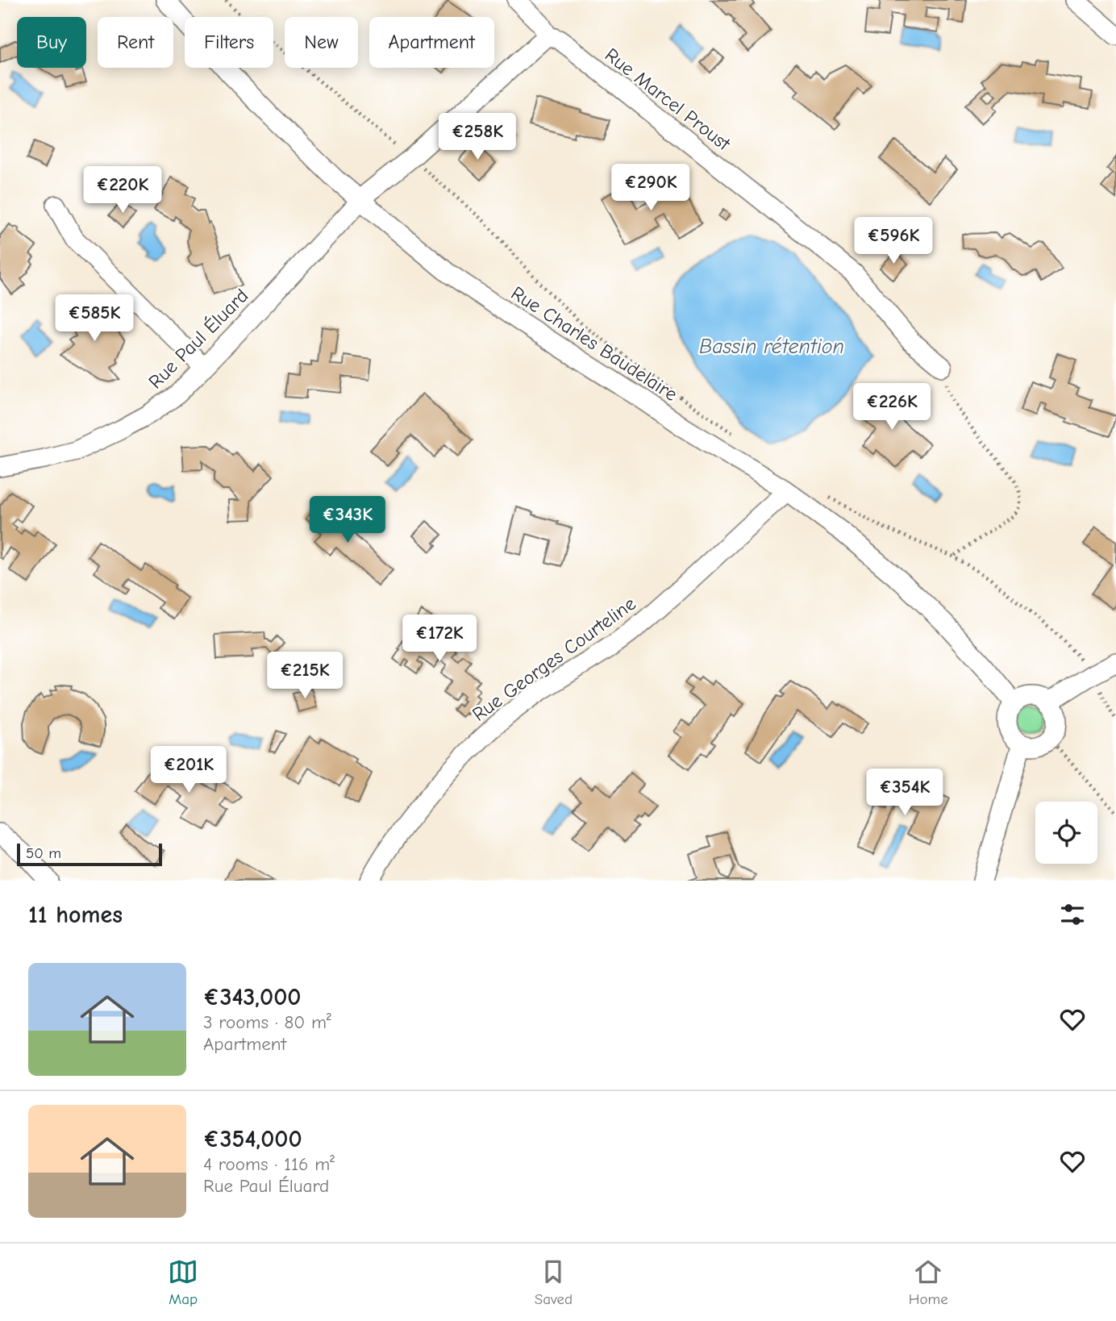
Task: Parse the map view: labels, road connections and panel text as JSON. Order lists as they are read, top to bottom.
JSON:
{
  "streets": {
    "street": [
      "Rue Marcel Proust",
      "Rue Paul Éluard",
      "Rue Charles Baudelaire",
      "Rue Georges Courteline"
    ]
  },
  "crossings": [
    ["Rue Paul Éluard", "Rue Charles Baudelaire"],
    ["Rue Charles Baudelaire", "Rue Georges Courteline"]
  ],
  "water": ["Bassin rétention"],
  "scale_bar": "50 m",
  "page": {
    "chip": [
      "Buy",
      "Rent",
      "Filters",
      "New",
      "Apartment"
    ],
    "price": [
      "€258K",
      "€290K",
      "€220K",
      "€596K",
      "€585K",
      "€226K",
      "€343K",
      "€172K",
      "€215K",
      "€201K",
      "€354K"
    ],
    "scale": "50 m",
    "heading": "11 homes",
    "list": [
      {
        "name": "€343,000",
        "note": "3 rooms · 80 m² · Apartment"
      },
      {
        "name": "€354,000",
        "note": "4 rooms · 116 m² · Rue Paul Éluard"
      }
    ],
    "tabs": ["Map", "Saved", "Home"]
  }
}
